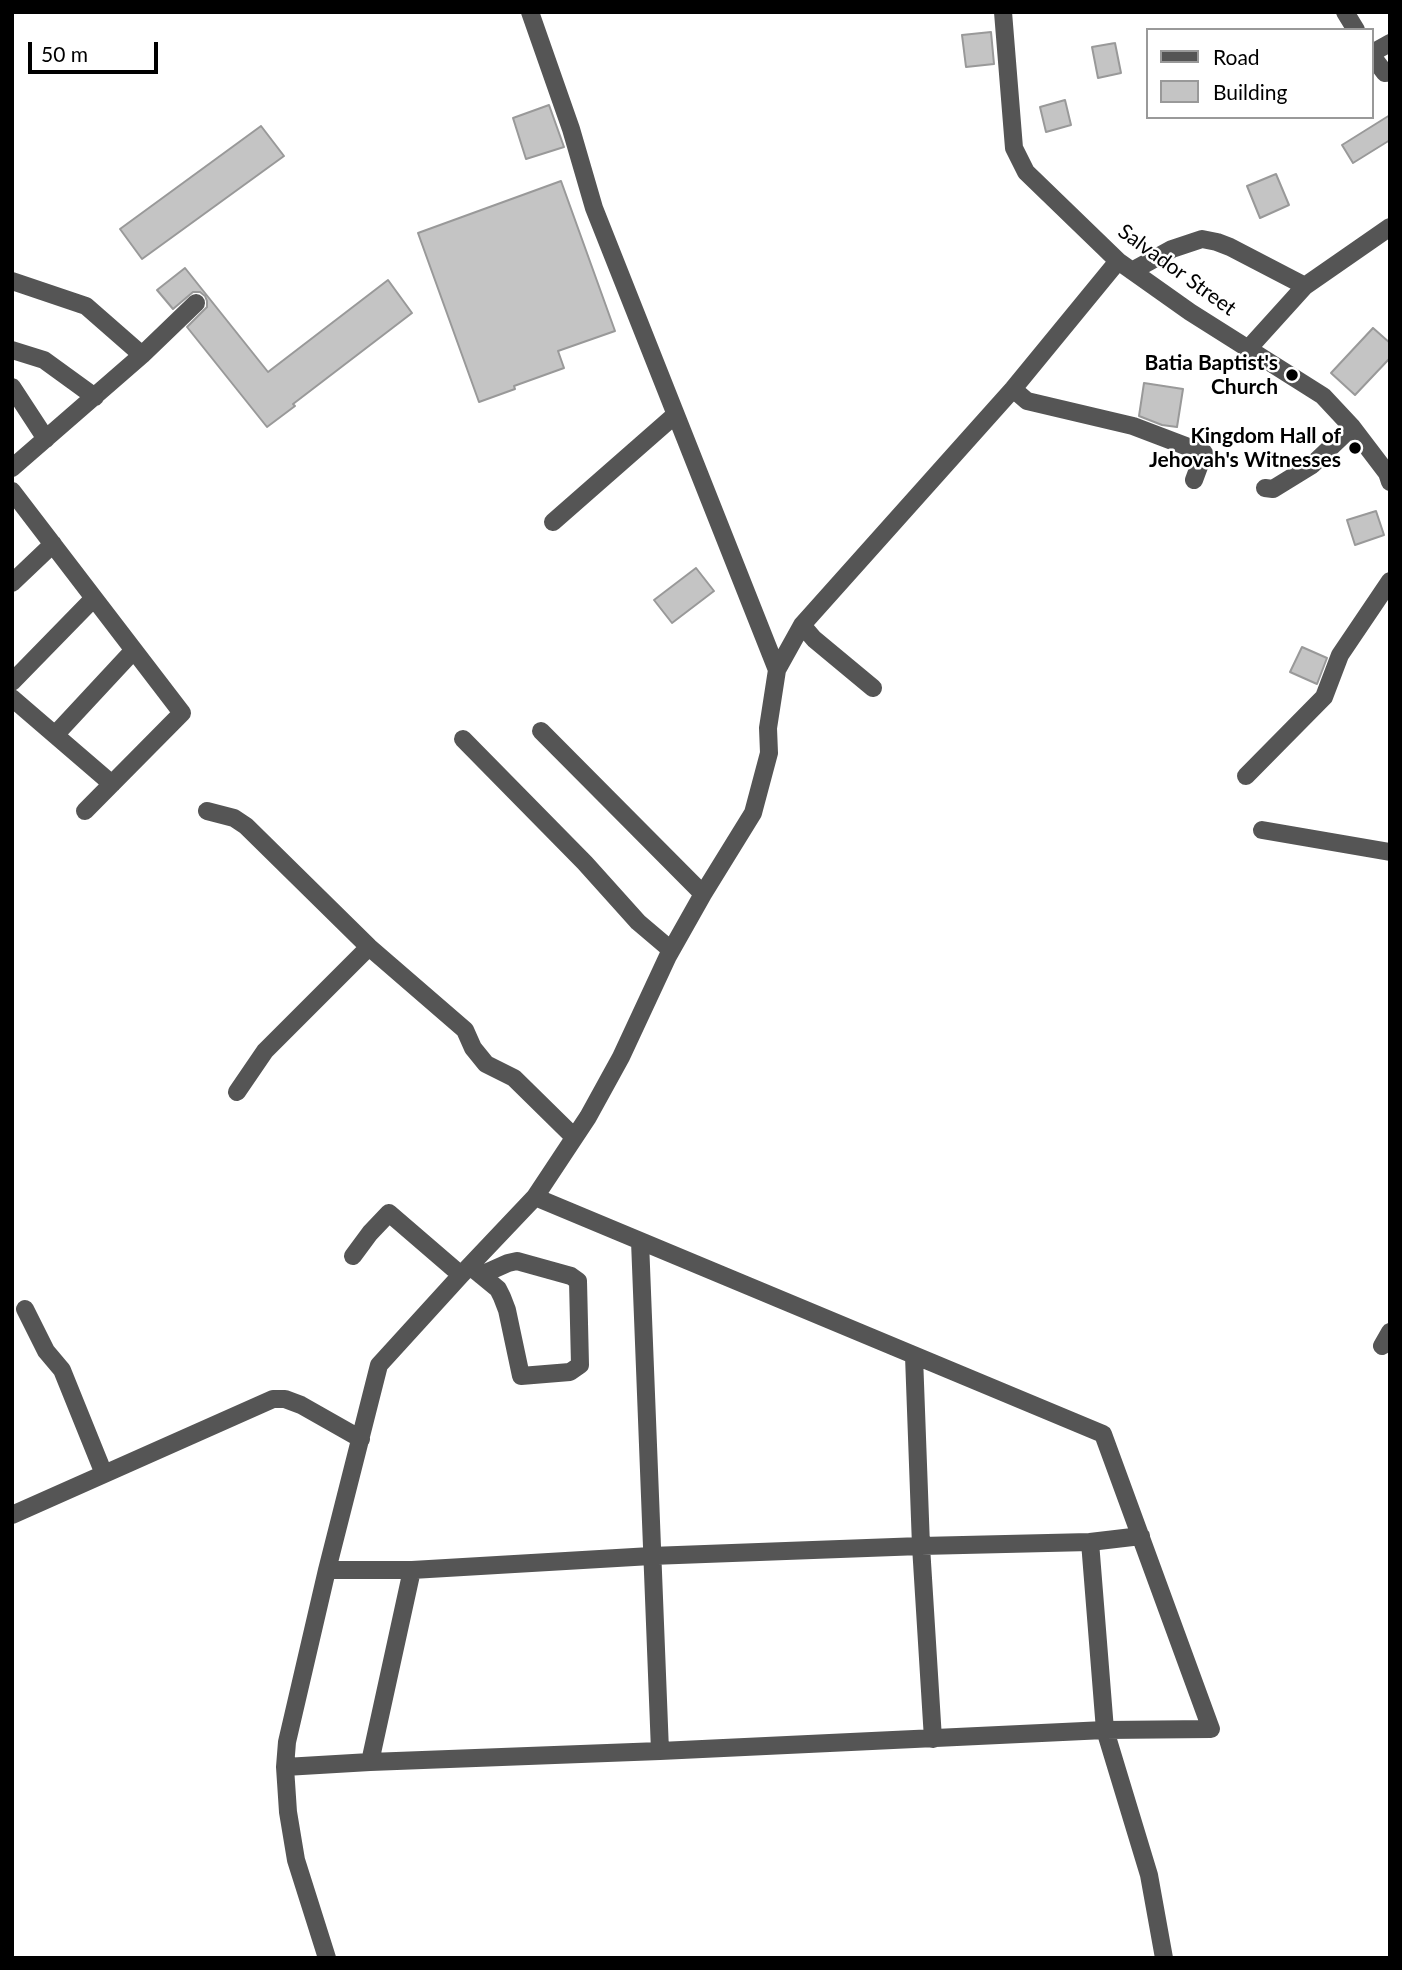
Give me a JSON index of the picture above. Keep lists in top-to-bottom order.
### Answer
{
  "streets": {
    "street": ["Salvador Street"]
  },
  "places": ["Batia Baptist's Church", "Kingdom Hall of Jehovah's Witnesses"],
  "legend": ["Road", "Building"],
  "scale_bar": "50 m"
}
